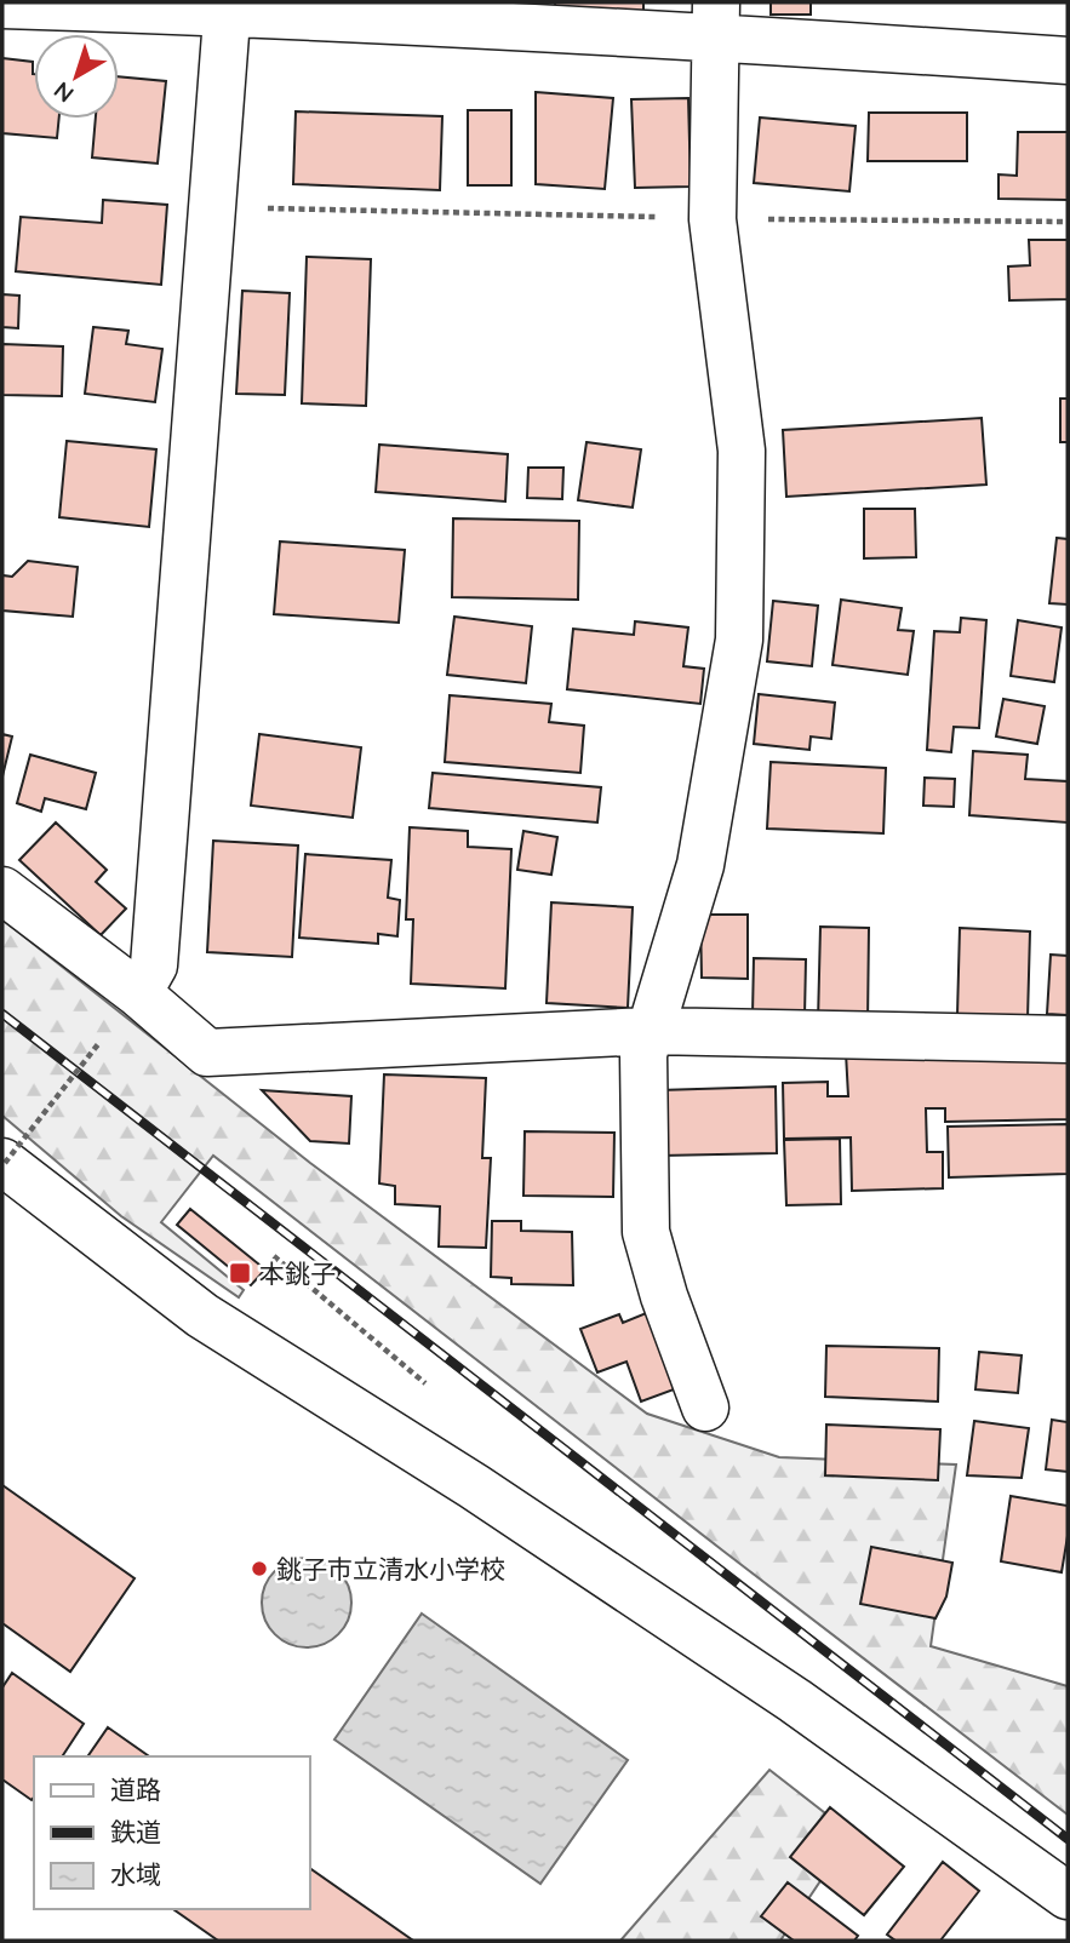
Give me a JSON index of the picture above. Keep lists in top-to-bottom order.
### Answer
{
  "places": {
    "transit": ["本銚子"],
    "other": ["銚子市立清水小学校"]
  },
  "legend": ["道路", "鉄道", "水域"],
  "north": "bottom left"
}
